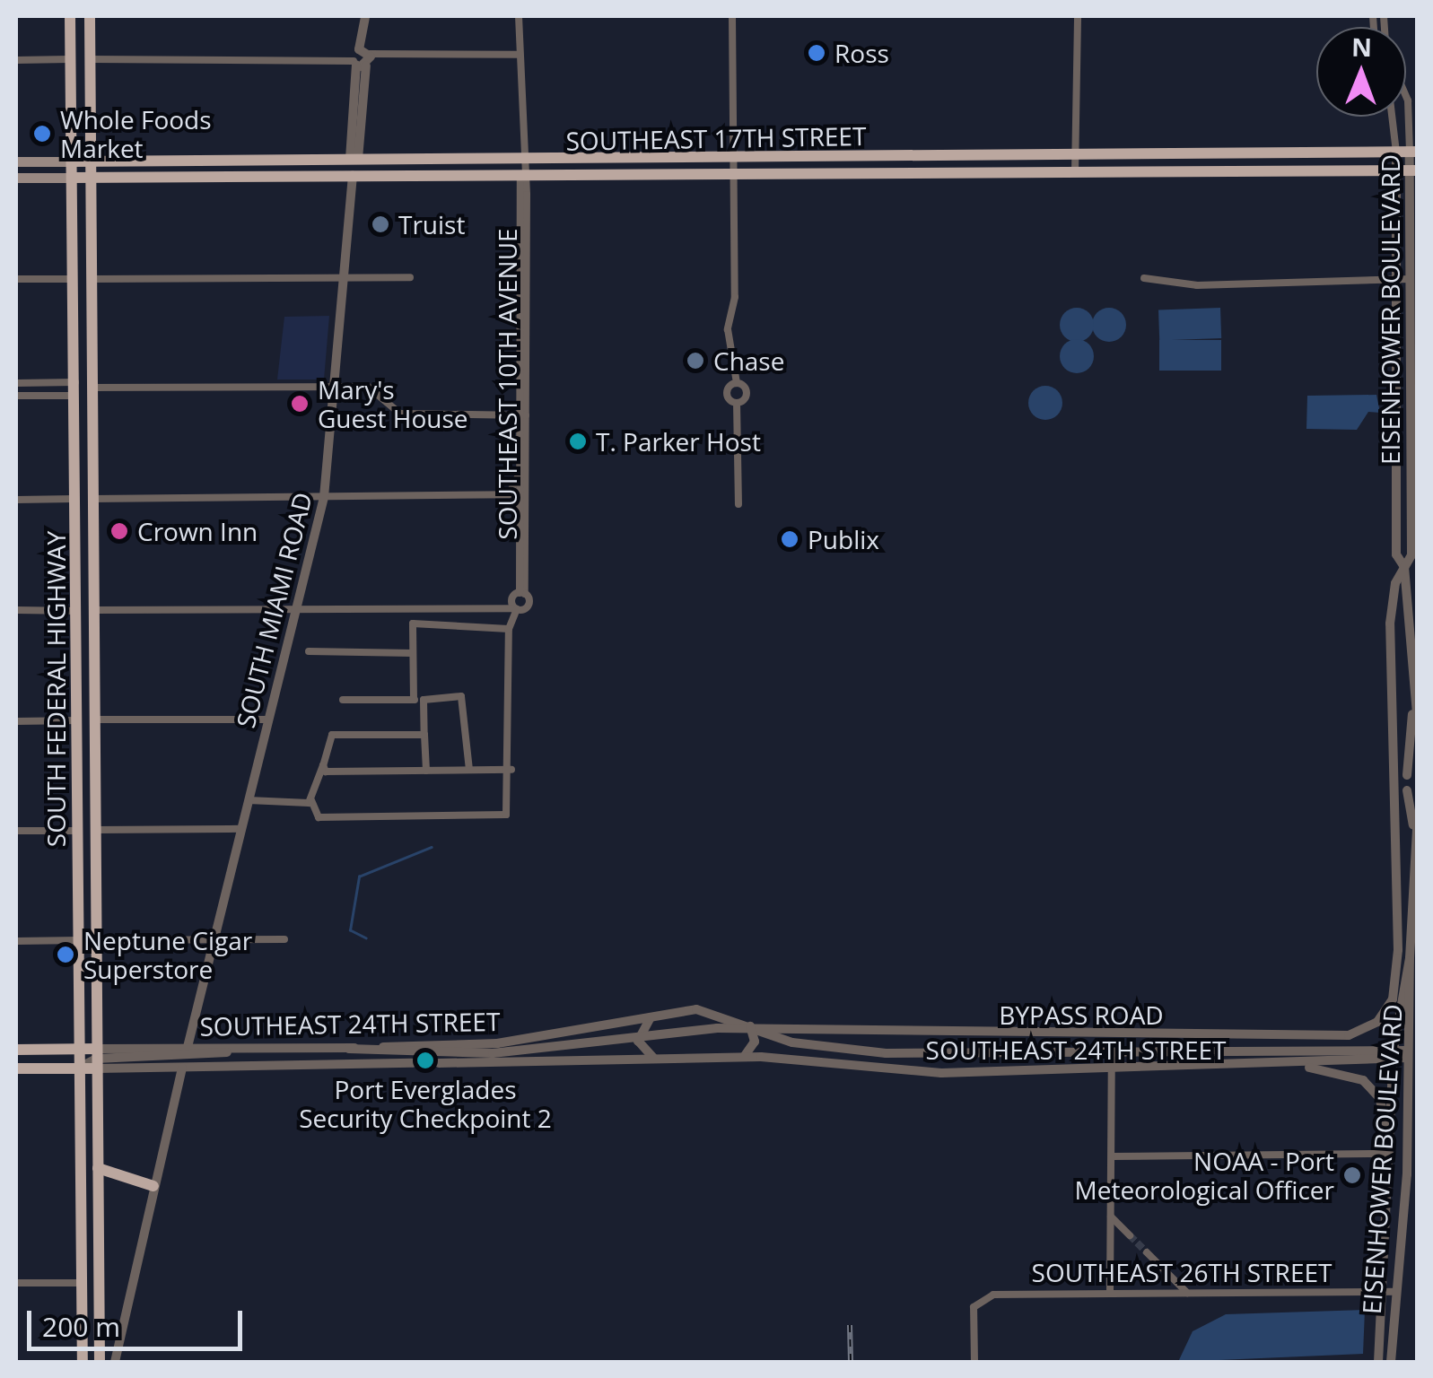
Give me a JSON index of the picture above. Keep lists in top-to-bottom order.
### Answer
{
  "streets": {
    "main road": ["SOUTHEAST 17TH STREET", "SOUTH FEDERAL HIGHWAY"],
    "street": [
      "EISENHOWER BOULEVARD",
      "SOUTHEAST 10TH AVENUE",
      "SOUTH MIAMI ROAD",
      "BYPASS ROAD",
      "SOUTHEAST 24TH STREET",
      "SOUTHEAST 26TH STREET"
    ]
  },
  "crossings": [
    ["SOUTHEAST 17TH STREET", "EISENHOWER BOULEVARD"],
    ["SOUTHEAST 17TH STREET", "SOUTHEAST 10TH AVENUE"],
    ["SOUTHEAST 17TH STREET", "SOUTH MIAMI ROAD"],
    ["SOUTHEAST 17TH STREET", "SOUTH FEDERAL HIGHWAY"],
    ["EISENHOWER BOULEVARD", "BYPASS ROAD"],
    ["EISENHOWER BOULEVARD", "SOUTHEAST 24TH STREET"],
    ["EISENHOWER BOULEVARD", "SOUTHEAST 26TH STREET"],
    ["SOUTH MIAMI ROAD", "SOUTHEAST 24TH STREET"],
    ["SOUTH FEDERAL HIGHWAY", "SOUTHEAST 24TH STREET"],
    ["BYPASS ROAD", "SOUTHEAST 24TH STREET"]
  ],
  "places": [
    "Ross",
    "Whole Foods Market",
    "Truist",
    "Chase",
    "Mary's Guest House",
    "T. Parker Host",
    "Crown Inn",
    "Publix",
    "Neptune Cigar Superstore",
    "Port Everglades Security Checkpoint 2",
    "NOAA - Port Meteorological Officer"
  ],
  "scale_bar": "200 m",
  "north": "top"
}
